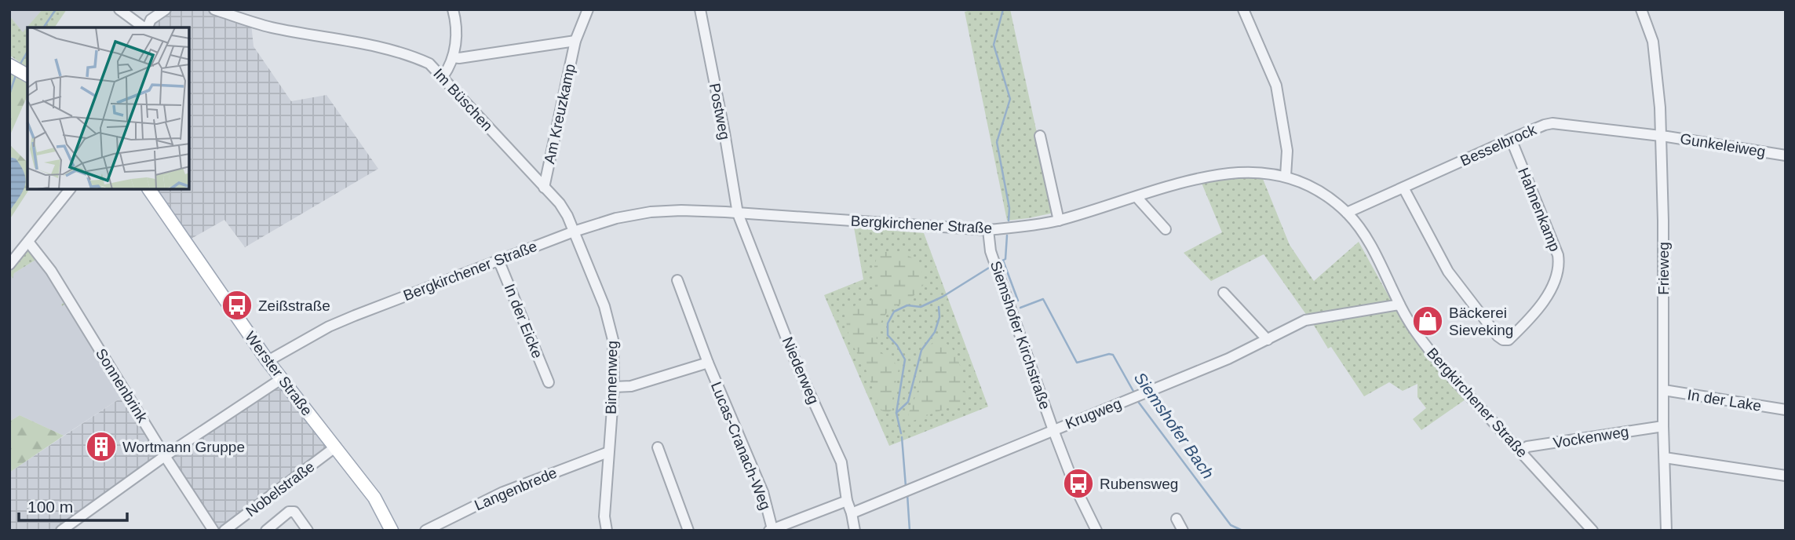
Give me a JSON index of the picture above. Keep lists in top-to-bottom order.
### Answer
{
  "streets": {
    "main road": ["Werster Straße"],
    "street": [
      "Im Büschen",
      "Postweg",
      "Am Kreuzkamp",
      "Besselbrock",
      "Gunkeleiweg",
      "Hahnenkamp",
      "Bergkirchener Straße",
      "Frieweg",
      "In der Eicke",
      "Siemshofer Kirchstraße",
      "Niederweg",
      "Binnenweg",
      "Sonnenbrink",
      "In der Lake",
      "Krugweg",
      "Vockenweg",
      "Lucas-Cranach-Weg",
      "Nobelstraße",
      "Langenbrede"
    ]
  },
  "crossings": [
    ["Im Büschen", "Am Kreuzkamp"],
    ["Im Büschen", "Bergkirchener Straße"],
    ["Im Büschen", "Binnenweg"],
    ["Postweg", "Bergkirchener Straße"],
    ["Postweg", "Niederweg"],
    ["Besselbrock", "Gunkeleiweg"],
    ["Besselbrock", "Hahnenkamp"],
    ["Besselbrock", "Bergkirchener Straße"],
    ["Besselbrock", "Frieweg"],
    ["Gunkeleiweg", "Frieweg"],
    ["Bergkirchener Straße", "In der Eicke"],
    ["Bergkirchener Straße", "Siemshofer Kirchstraße"],
    ["Bergkirchener Straße", "Niederweg"],
    ["Bergkirchener Straße", "Werster Straße"],
    ["Bergkirchener Straße", "Binnenweg"],
    ["Bergkirchener Straße", "Krugweg"],
    ["Bergkirchener Straße", "Vockenweg"],
    ["Frieweg", "In der Lake"],
    ["Frieweg", "Vockenweg"],
    ["Siemshofer Kirchstraße", "Krugweg"],
    ["Niederweg", "Krugweg"],
    ["Werster Straße", "Nobelstraße"],
    ["Binnenweg", "Lucas-Cranach-Weg"],
    ["Binnenweg", "Langenbrede"]
  ],
  "water": ["Siemshofer Bach"],
  "places": {
    "bus stop": ["Zeißstraße", "Rubensweg"],
    "shop": ["Bäckerei Sieveking"],
    "building": ["Wortmann Gruppe"]
  },
  "scale_bar": "100 m"
}
